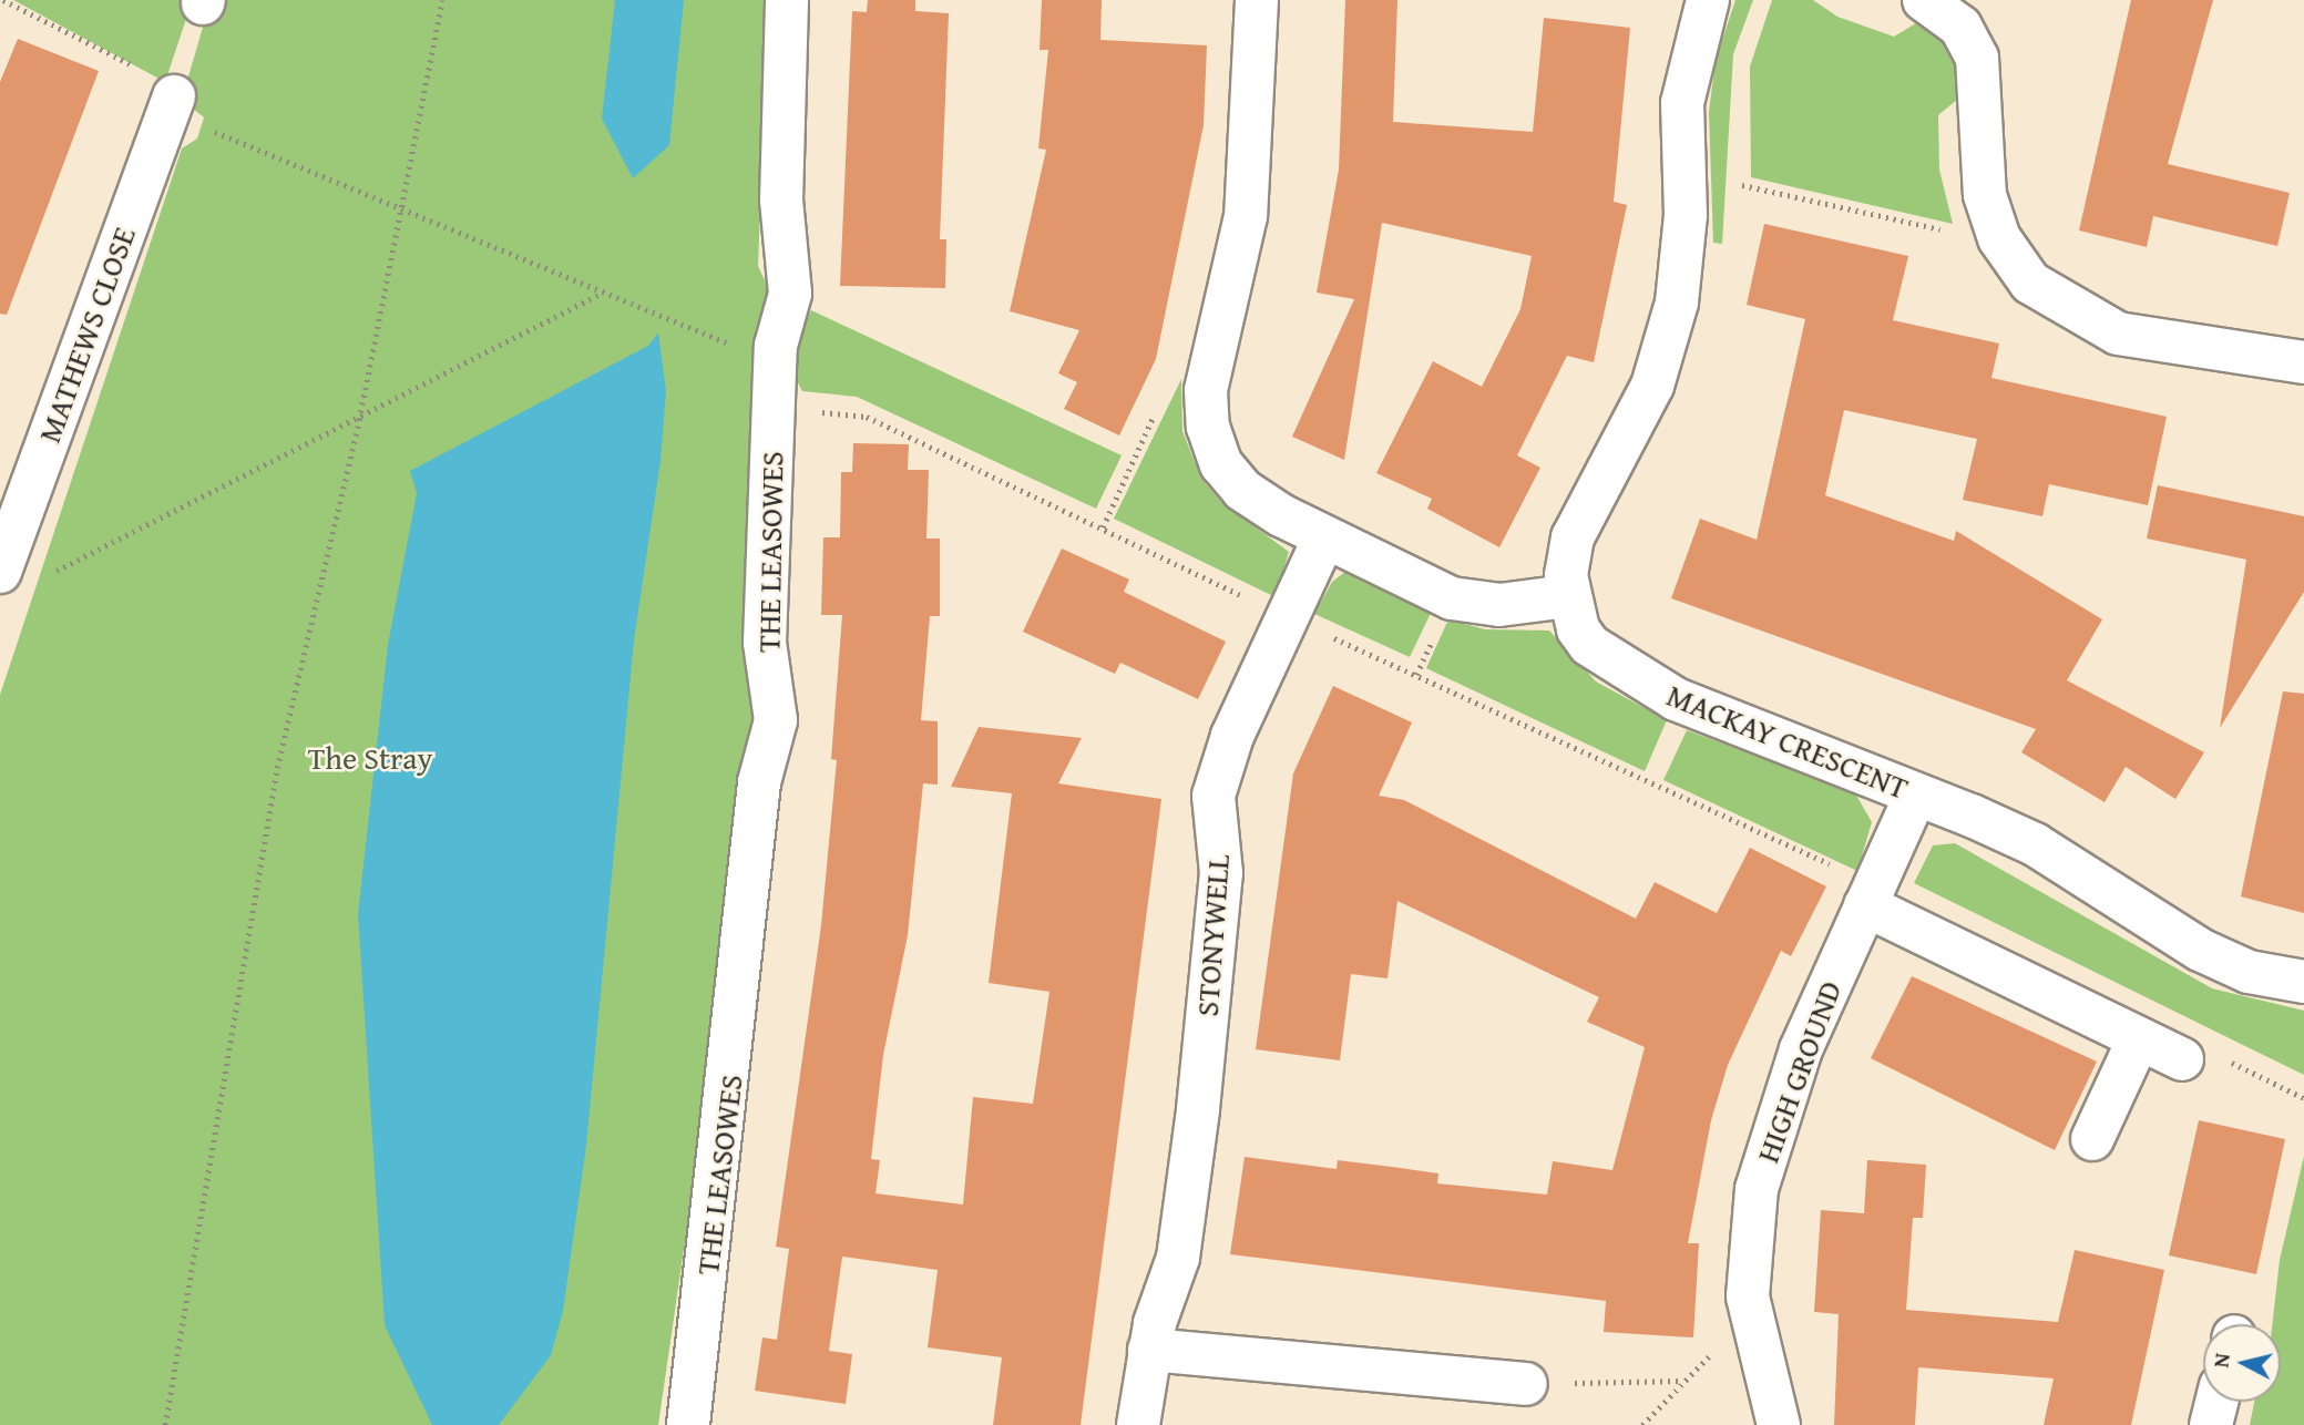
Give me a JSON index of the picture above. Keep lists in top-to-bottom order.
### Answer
{
  "streets": {
    "street": [
      "MATHEWS CLOSE",
      "THE LEASOWES",
      "MACKAY CRESCENT",
      "STONYWELL",
      "HIGH GROUND"
    ]
  },
  "crossings": [
    ["MACKAY CRESCENT", "HIGH GROUND"]
  ],
  "parks": ["The Stray"],
  "north": "left"
}
